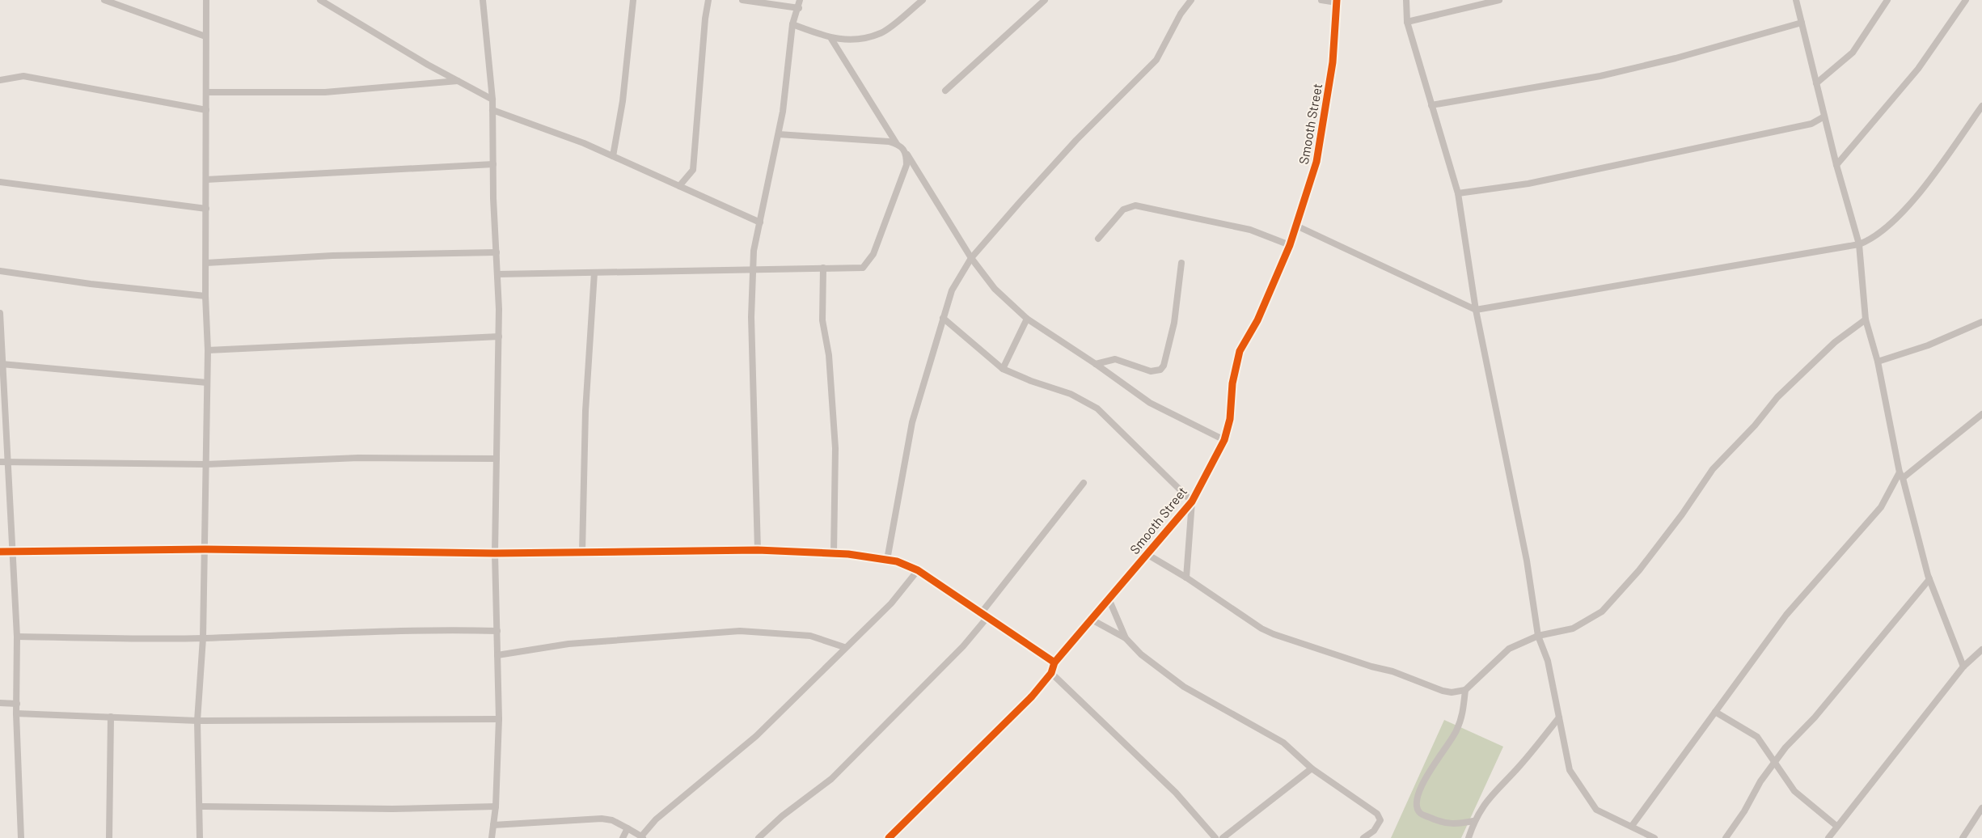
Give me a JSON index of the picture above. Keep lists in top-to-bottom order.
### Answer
{
  "streets": {
    "street": ["Smooth Street"]
  }
}
